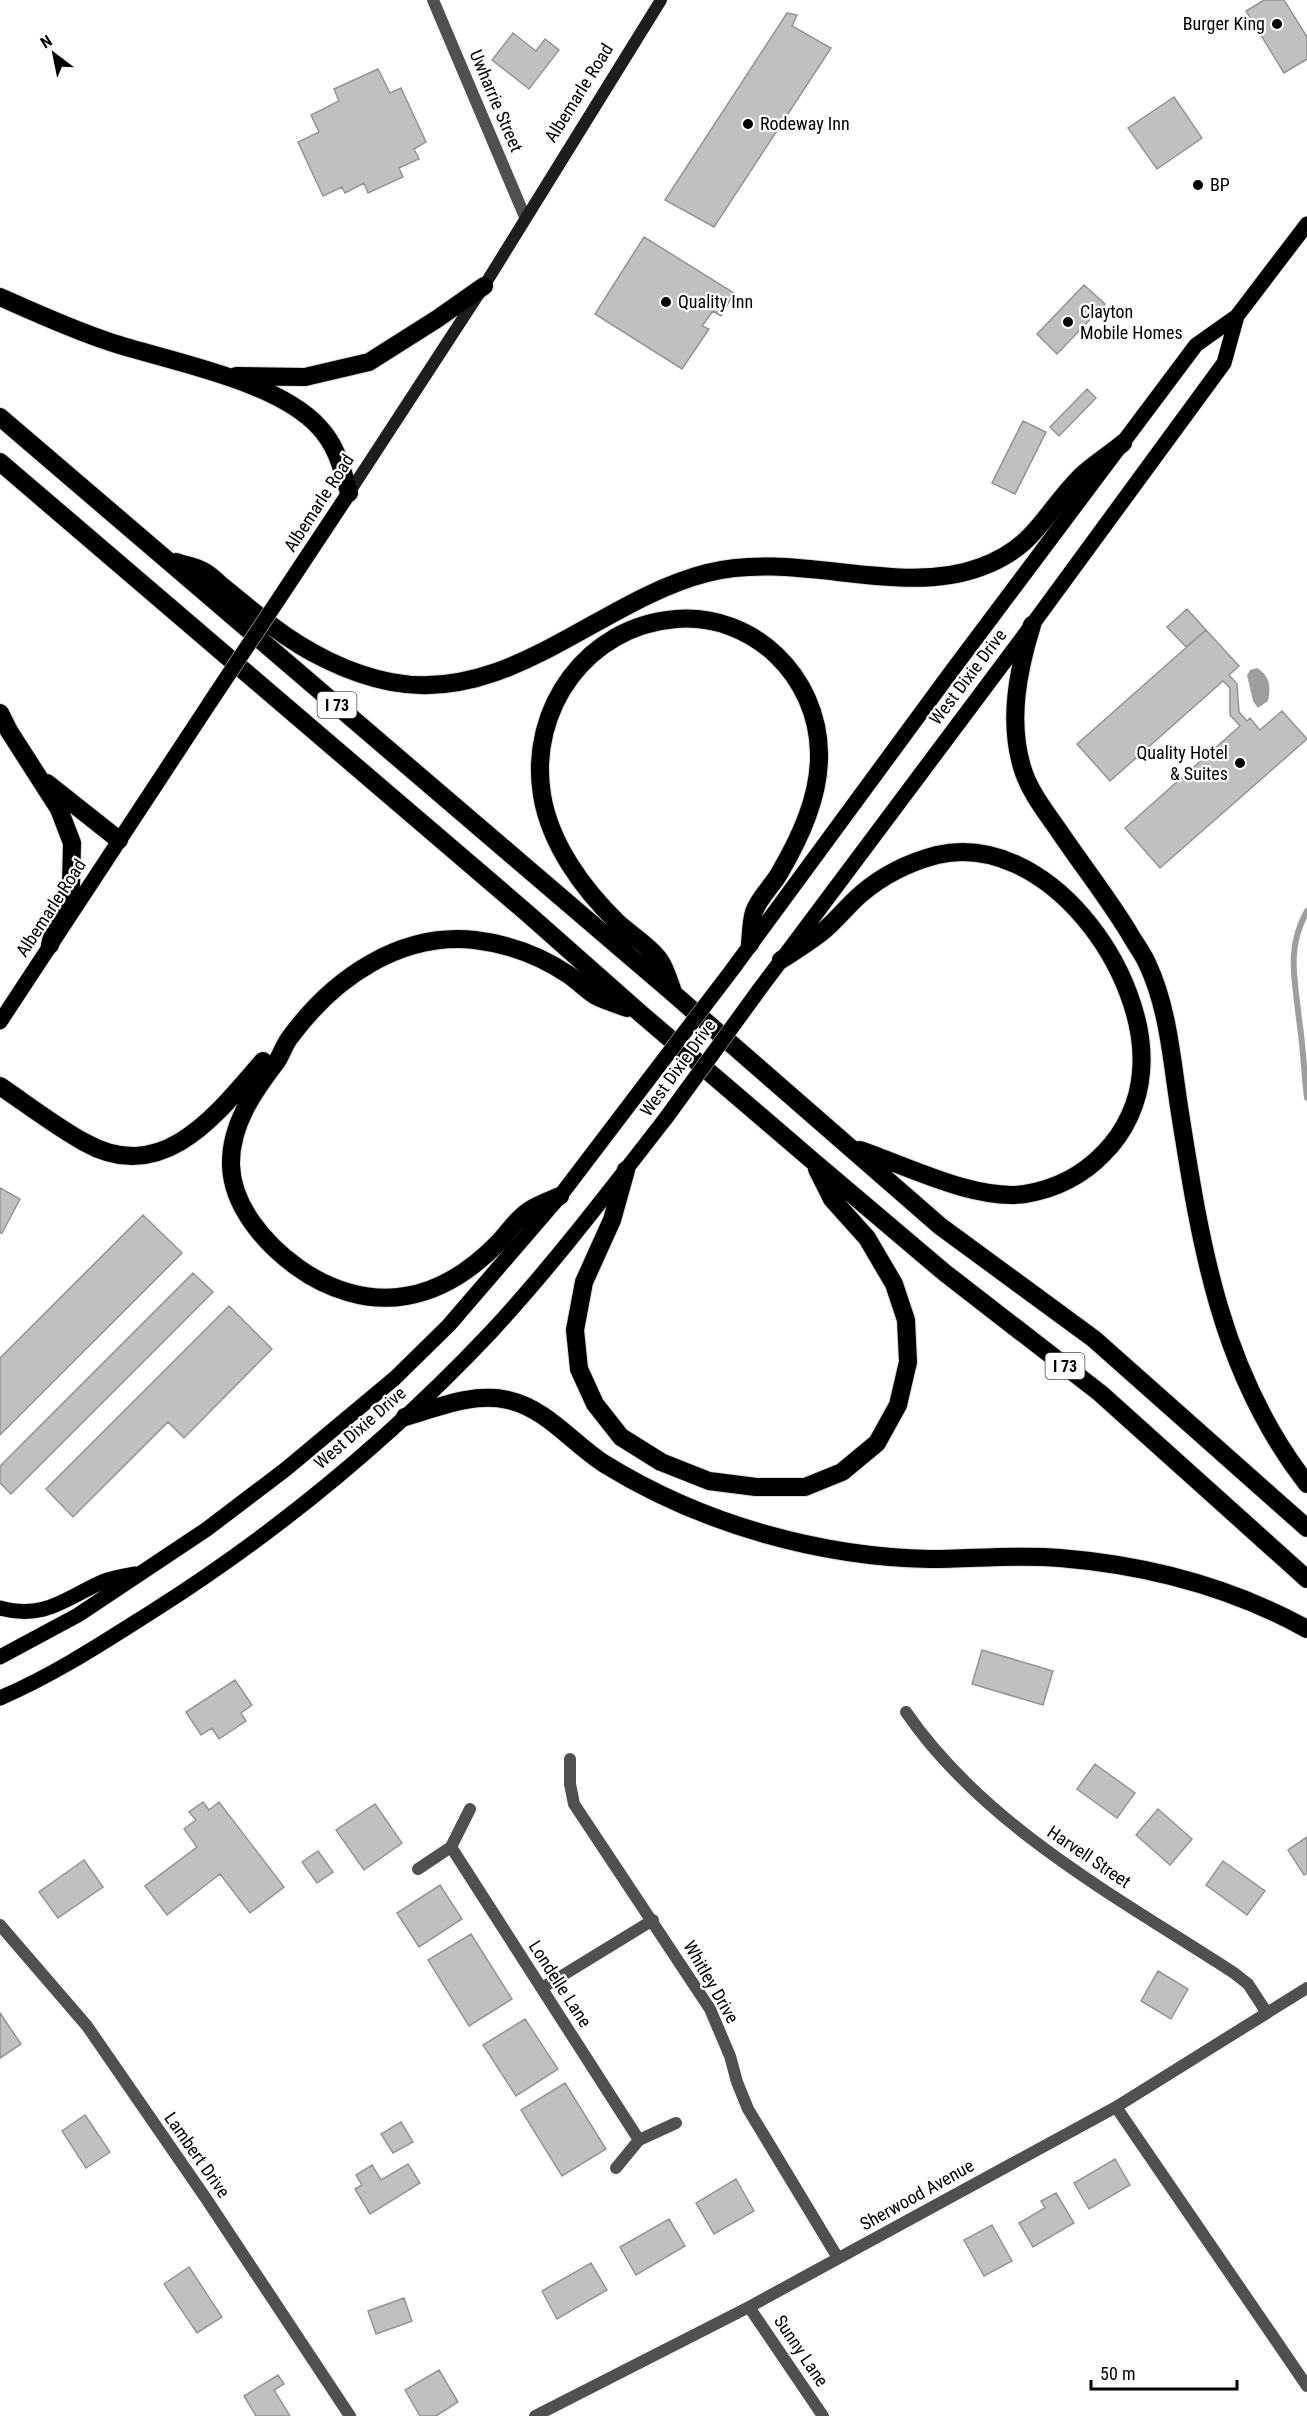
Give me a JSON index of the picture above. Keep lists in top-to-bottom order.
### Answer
{
  "streets": {
    "highway": ["I 73"],
    "main road": ["Albemarle Road", "West Dixie Drive"],
    "street": [
      "Uwharrie Street",
      "Harvell Street",
      "Whitley Drive",
      "Londelle Lane",
      "Lambert Drive",
      "Sherwood Avenue",
      "Sunny Lane"
    ]
  },
  "crossings": [
    ["Albemarle Road", "Uwharrie Street"],
    ["Harvell Street", "Sherwood Avenue"],
    ["Whitley Drive", "Sherwood Avenue"],
    ["Sherwood Avenue", "Sunny Lane"]
  ],
  "places": [
    "Burger King",
    "Rodeway Inn",
    "BP",
    "Quality Inn",
    "Clayton Mobile Homes",
    "Quality Hotel & Suites"
  ],
  "scale_bar": "50 m",
  "north": "top left"
}
